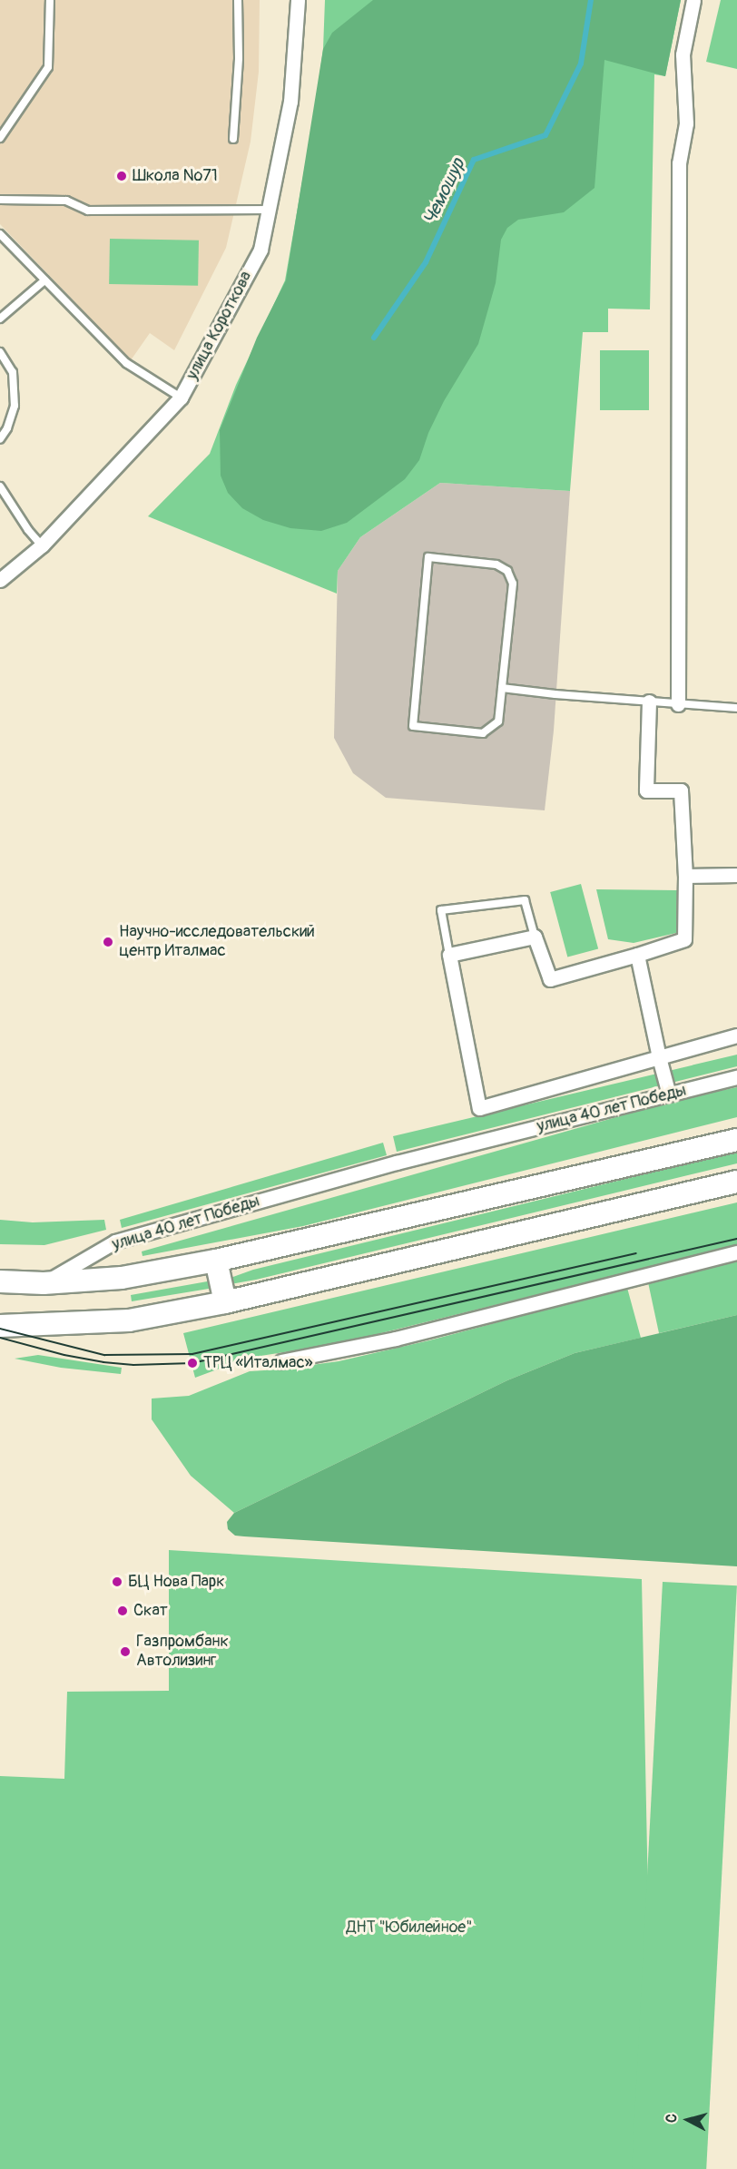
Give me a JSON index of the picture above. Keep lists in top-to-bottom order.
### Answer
{
  "streets": {
    "main road": ["улица 40 лет Победы"],
    "street": ["улица Короткова"]
  },
  "water": ["Чемошур"],
  "parks": ["ДНТ \"Юбилейное\""],
  "places": [
    "Школа №71",
    "Научно-исследовательский центр Италмас",
    "ТРЦ «Италмас»",
    "БЦ Нова Парк",
    "Скат",
    "Газпромбанк Автолизинг"
  ],
  "north": "left"
}
